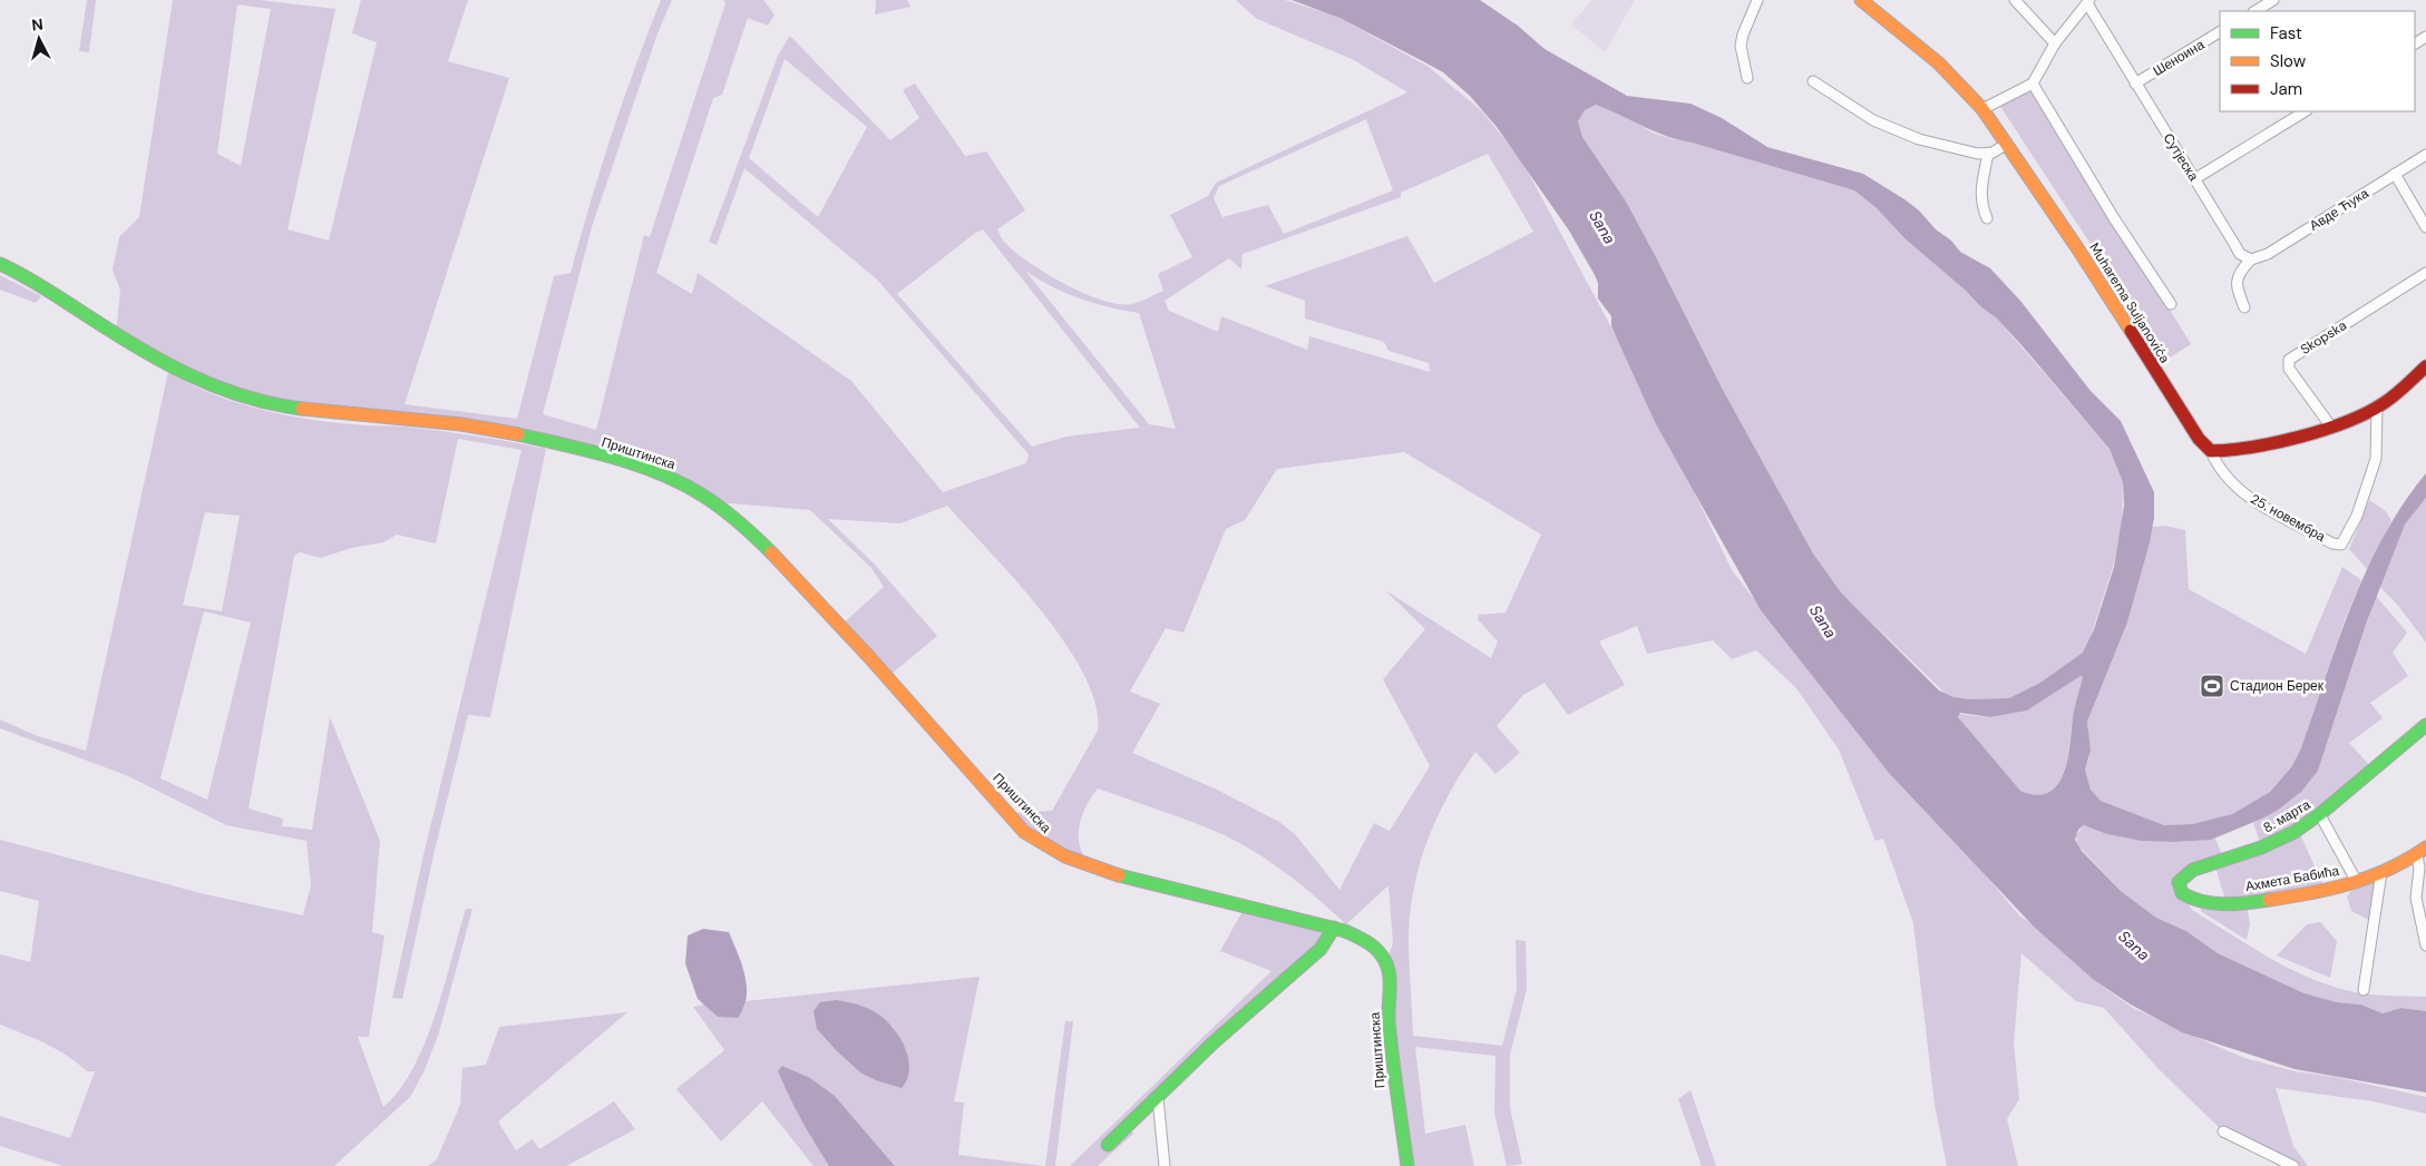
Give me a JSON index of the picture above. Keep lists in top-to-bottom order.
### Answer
{
  "streets": {
    "street": [
      "Шеноина",
      "Сутјеска",
      "Авде Ћука",
      "Muharema Suljanovića",
      "Skopska",
      "Приштинска",
      "25. новембра",
      "8. марта",
      "Ахмета Бабића"
    ]
  },
  "crossings": [
    ["Шеноина", "Сутјеска"],
    ["Сутјеска", "Авде Ћука"],
    ["Muharema Suljanovića", "25. новембра"],
    ["8. марта", "Ахмета Бабића"]
  ],
  "water": ["Sana"],
  "places": {
    "sports": ["Стадион Берек"]
  },
  "legend": ["Fast", "Slow", "Jam"],
  "north": "top"
}
